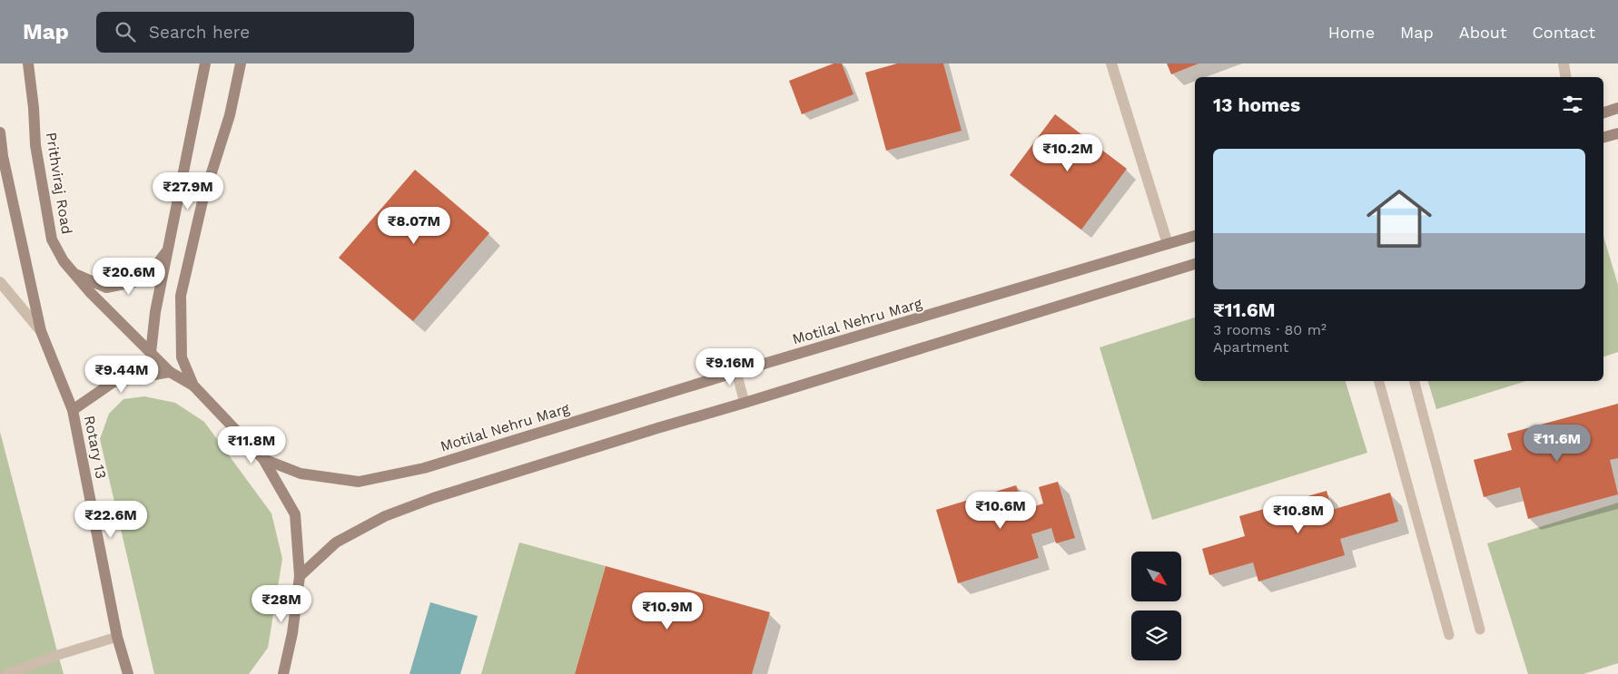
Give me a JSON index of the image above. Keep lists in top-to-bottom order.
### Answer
{
  "streets": {
    "main road": ["Prithviraj Road", "Motilal Nehru Marg", "Rotary 13"]
  },
  "crossings": [
    ["Prithviraj Road", "Rotary 13"]
  ],
  "north": "bottom right",
  "page": {
    "header": "Map",
    "search": "Search here",
    "nav": [
      "Home",
      "Map",
      "About",
      "Contact"
    ],
    "heading": "13 homes",
    "list": [
      {
        "name": "₹11.6M",
        "note": "3 rooms · 80 m² · Apartment"
      }
    ],
    "price": [
      "₹10.2M",
      "₹27.9M",
      "₹8.07M",
      "₹20.6M",
      "₹9.16M",
      "₹9.44M",
      "₹11.6M",
      "₹11.8M",
      "₹10.6M",
      "₹10.8M",
      "₹22.6M",
      "₹28M",
      "₹10.9M"
    ]
  }
}
